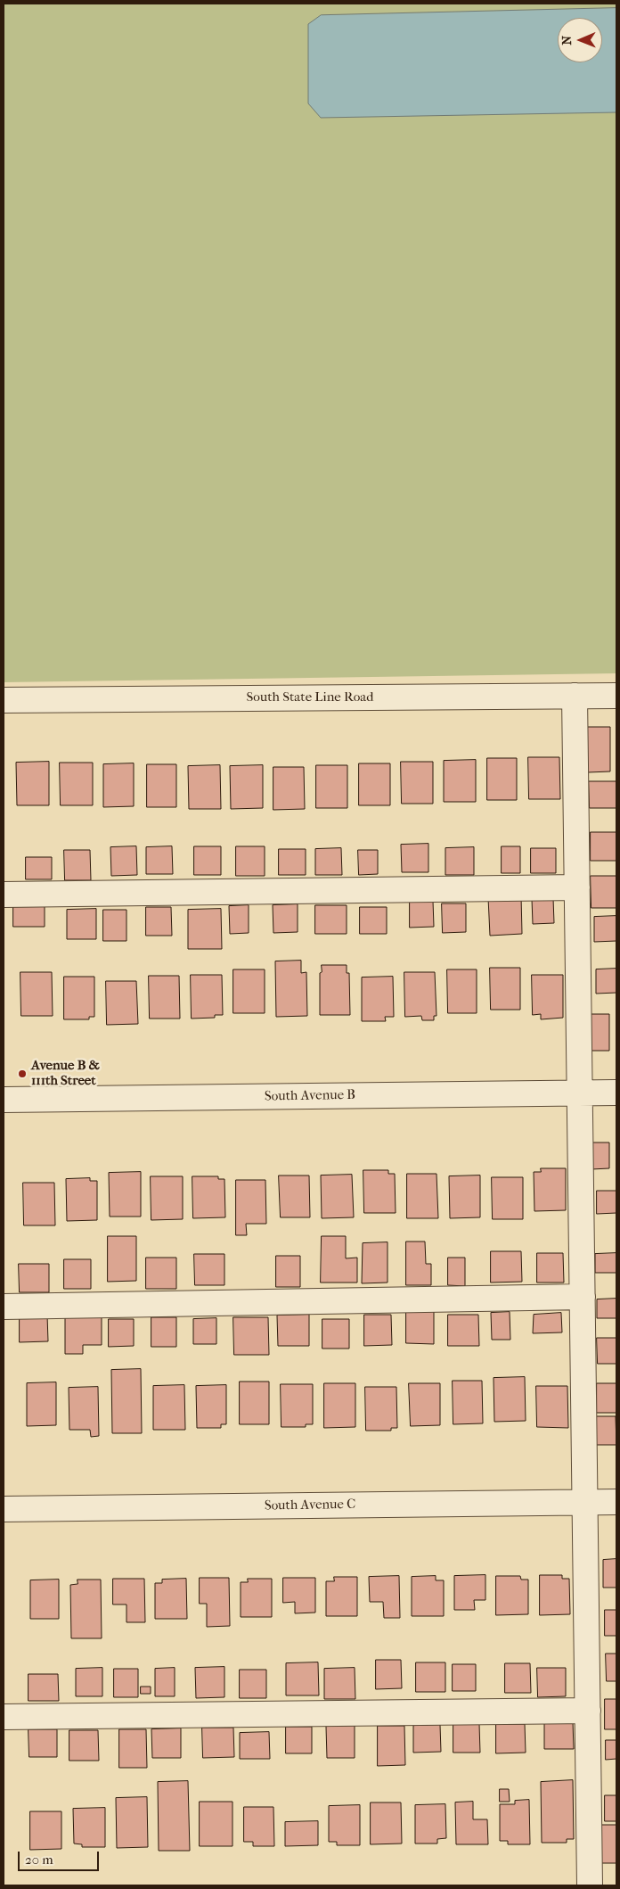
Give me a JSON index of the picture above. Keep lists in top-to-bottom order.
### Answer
{
  "streets": {
    "street": ["South State Line Road", "South Avenue B", "South Avenue C"]
  },
  "places": ["Avenue B & 111th Street"],
  "scale_bar": "20 m",
  "north": "left"
}
